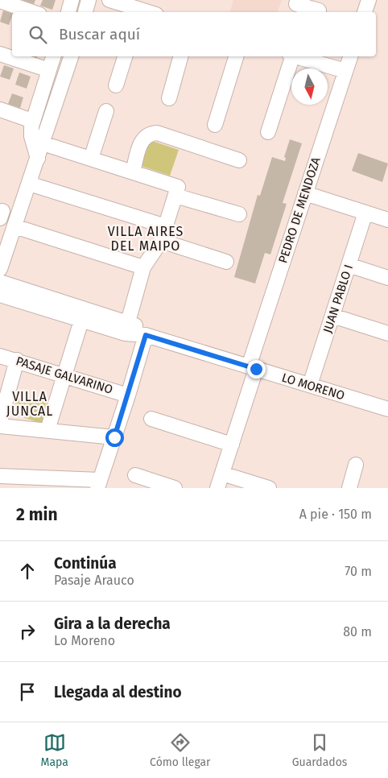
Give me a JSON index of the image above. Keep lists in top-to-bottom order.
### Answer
{
  "streets": {
    "street": [
      "PEDRO DE MENDOZA",
      "JUAN PABLO I",
      "PASAJE GALVARINO",
      "LO MORENO"
    ]
  },
  "crossings": [
    ["PEDRO DE MENDOZA", "LO MORENO"],
    ["JUAN PABLO I", "LO MORENO"]
  ],
  "districts": ["VILLA AIRES DEL MAIPO", "VILLA JUNCAL"],
  "north": "bottom",
  "page": {
    "search": "Buscar aquí",
    "heading": ["2 min", "A pie · 150 m"],
    "list": [
      ["Continúa", "Pasaje Arauco", "70 m"],
      ["Gira a la derecha", "Lo Moreno", "80 m"],
      "Llegada al destino"
    ],
    "nav": ["Mapa", "Cómo llegar", "Guardados"]
  }
}
